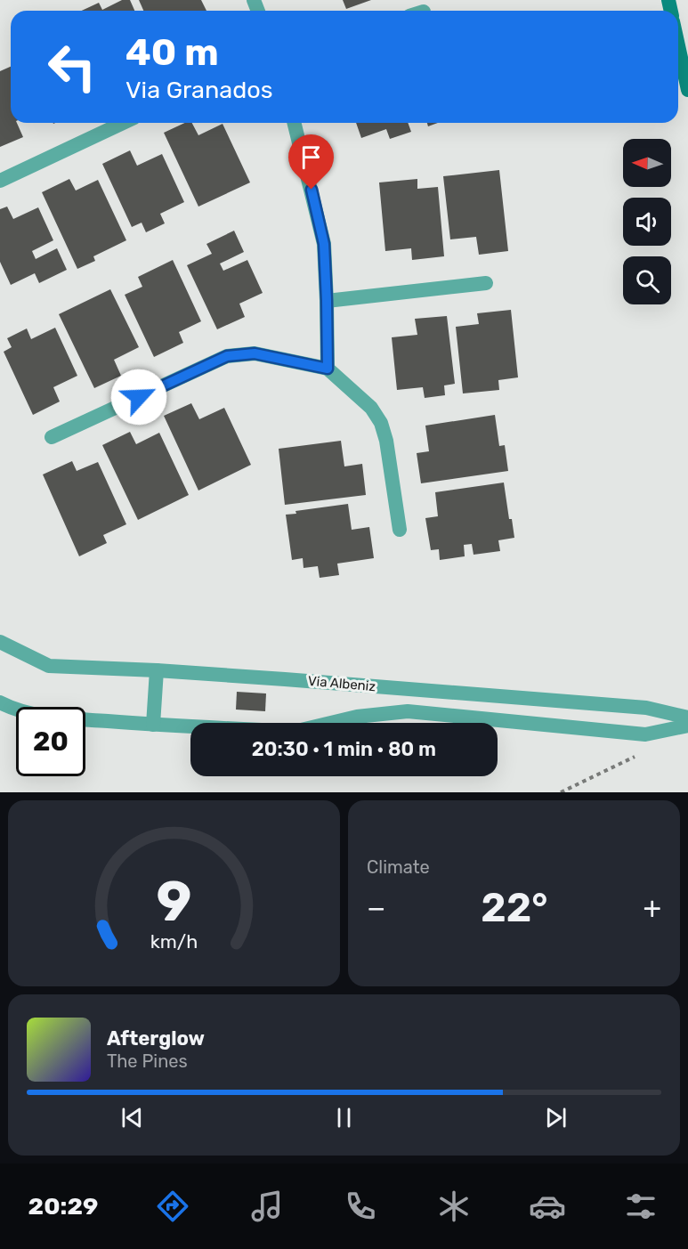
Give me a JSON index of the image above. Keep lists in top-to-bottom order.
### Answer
{
  "streets": {
    "street": ["Via Albeniz"]
  },
  "north": "left",
  "page": {
    "turn": ["40 m", "Via Granados"],
    "limit": "20",
    "trip": "20:30 · 1 min · 80 m",
    "tile": "Climate",
    "heat": ["−", "22°", "+"],
    "song": ["Afterglow", "The Pines"],
    "tabs": "20:29",
    "gauge": ["9", "km/h"]
  }
}
